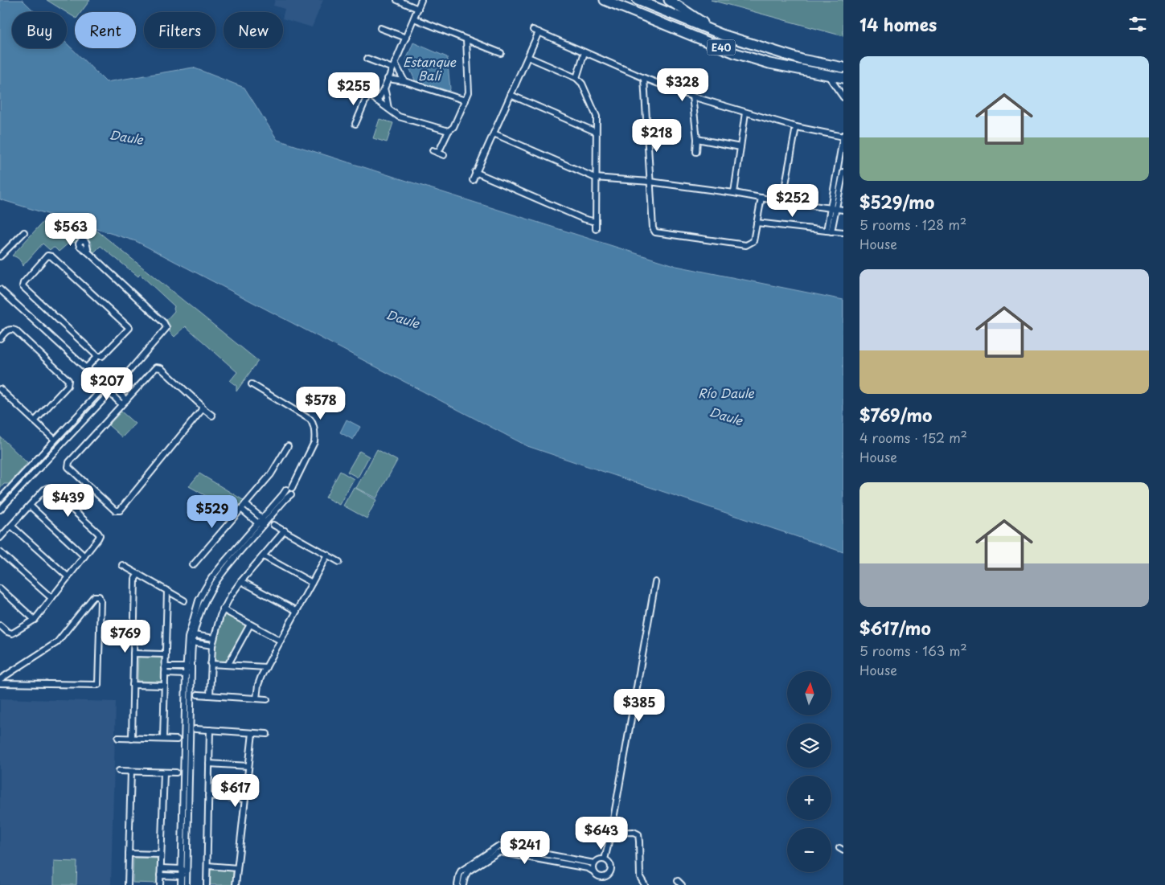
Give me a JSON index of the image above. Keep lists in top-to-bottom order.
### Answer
{
  "streets": {
    "highway": ["E40"]
  },
  "water": ["Estanque Bali", "Daule", "Río Daule"],
  "north": "top",
  "page": {
    "heading": "14 homes",
    "chip": [
      "Buy",
      "Rent",
      "Filters",
      "New"
    ],
    "list": [
      {
        "name": "$529/mo",
        "note": "5 rooms · 128 m² · House"
      },
      {
        "name": "$769/mo",
        "note": "4 rooms · 152 m² · House"
      },
      {
        "name": "$617/mo",
        "note": "5 rooms · 163 m² · House"
      }
    ],
    "price": [
      "$328",
      "$255",
      "$218",
      "$252",
      "$563",
      "$207",
      "$578",
      "$439",
      "$529",
      "$769",
      "$385",
      "$617",
      "$643",
      "$241"
    ],
    "map_buttons": ["+", "−"]
  }
}
